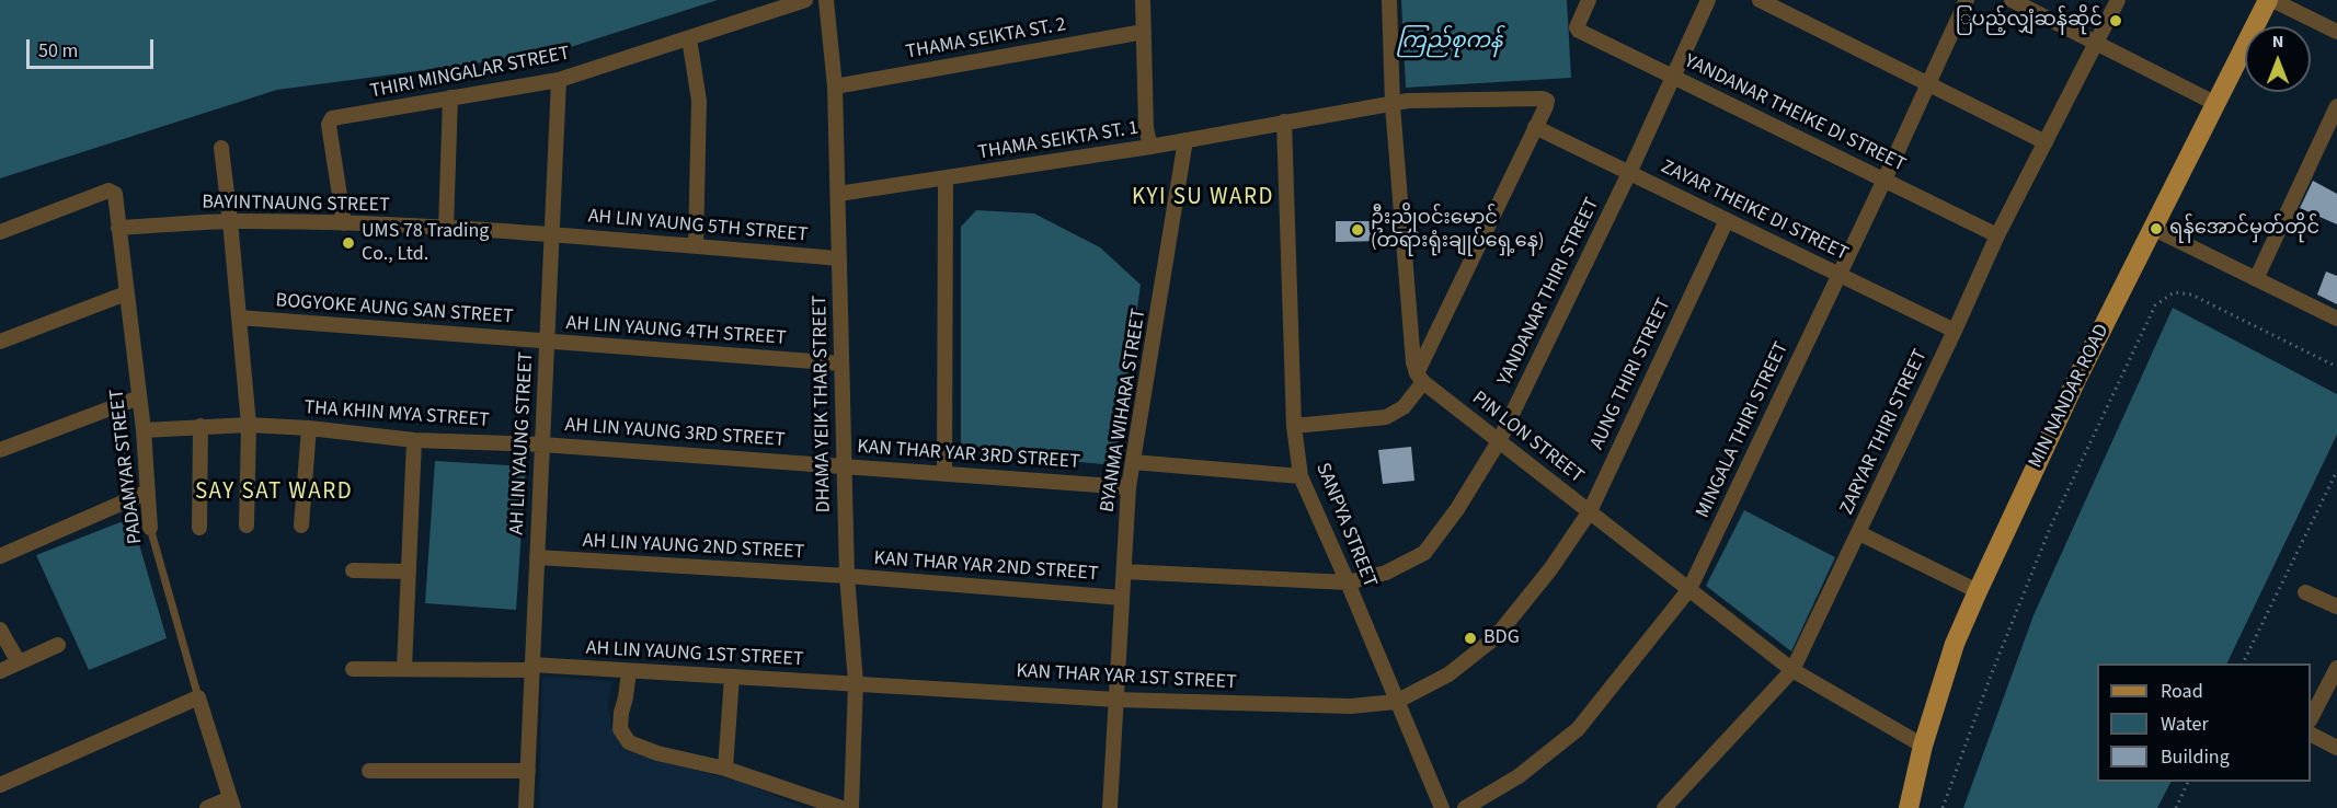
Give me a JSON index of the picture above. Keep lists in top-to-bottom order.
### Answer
{
  "streets": {
    "main road": ["MIN NANDAR ROAD"],
    "street": [
      "THAMA SEIKTA ST. 2",
      "THIRI MINGALAR STREET",
      "YANDANAR THEIKE DI STREET",
      "THAMA SEIKTA ST. 1",
      "BAYINTNAUNG STREET",
      "ZAYAR THEIKE DI STREET",
      "AH LIN YAUNG 5TH STREET",
      "YANDANAR THIRI STREET",
      "BOGYOKE AUNG SAN STREET",
      "AH LIN YAUNG 4TH STREET",
      "AUNG THIRI STREET",
      "DHAMA YEIK THAR STREET",
      "BYANMA WIHARA STREET",
      "THA KHIN MYA STREET",
      "MINGALA THIRI STREET",
      "ZARYAR THIRI STREET",
      "AH LIN YAUNG 3RD STREET",
      "PIN LON STREET",
      "AH LIN YAUNG STREET",
      "KAN THAR YAR 3RD STREET",
      "PADAMYAR STREET",
      "SANPYA STREET",
      "AH LIN YAUNG 2ND STREET",
      "KAN THAR YAR 2ND STREET",
      "AH LIN YAUNG 1ST STREET",
      "KAN THAR YAR 1ST STREET"
    ]
  },
  "crossings": [
    ["THAMA SEIKTA ST. 2", "DHAMA YEIK THAR STREET"],
    ["THIRI MINGALAR STREET", "BAYINTNAUNG STREET"],
    ["THIRI MINGALAR STREET", "AH LIN YAUNG STREET"],
    ["YANDANAR THEIKE DI STREET", "YANDANAR THIRI STREET"],
    ["YANDANAR THEIKE DI STREET", "MINGALA THIRI STREET"],
    ["YANDANAR THEIKE DI STREET", "ZARYAR THIRI STREET"],
    ["THAMA SEIKTA ST. 1", "ZAYAR THEIKE DI STREET"],
    ["THAMA SEIKTA ST. 1", "DHAMA YEIK THAR STREET"],
    ["THAMA SEIKTA ST. 1", "BYANMA WIHARA STREET"],
    ["THAMA SEIKTA ST. 1", "SANPYA STREET"],
    ["BAYINTNAUNG STREET", "AH LIN YAUNG 5TH STREET"],
    ["BAYINTNAUNG STREET", "AH LIN YAUNG STREET"],
    ["BAYINTNAUNG STREET", "PADAMYAR STREET"],
    ["ZAYAR THEIKE DI STREET", "YANDANAR THIRI STREET"],
    ["ZAYAR THEIKE DI STREET", "AUNG THIRI STREET"],
    ["ZAYAR THEIKE DI STREET", "MINGALA THIRI STREET"],
    ["ZAYAR THEIKE DI STREET", "ZARYAR THIRI STREET"],
    ["AH LIN YAUNG 5TH STREET", "DHAMA YEIK THAR STREET"],
    ["AH LIN YAUNG 5TH STREET", "AH LIN YAUNG STREET"],
    ["YANDANAR THIRI STREET", "BYANMA WIHARA STREET"],
    ["YANDANAR THIRI STREET", "PIN LON STREET"],
    ["YANDANAR THIRI STREET", "SANPYA STREET"],
    ["BOGYOKE AUNG SAN STREET", "AH LIN YAUNG 4TH STREET"],
    ["BOGYOKE AUNG SAN STREET", "AH LIN YAUNG STREET"],
    ["AH LIN YAUNG 4TH STREET", "DHAMA YEIK THAR STREET"],
    ["AH LIN YAUNG 4TH STREET", "AH LIN YAUNG STREET"],
    ["AUNG THIRI STREET", "PIN LON STREET"],
    ["AUNG THIRI STREET", "SANPYA STREET"],
    ["AUNG THIRI STREET", "KAN THAR YAR 1ST STREET"],
    ["MIN NANDAR ROAD", "PIN LON STREET"],
    ["DHAMA YEIK THAR STREET", "AH LIN YAUNG 3RD STREET"],
    ["DHAMA YEIK THAR STREET", "KAN THAR YAR 3RD STREET"],
    ["DHAMA YEIK THAR STREET", "AH LIN YAUNG 2ND STREET"],
    ["DHAMA YEIK THAR STREET", "KAN THAR YAR 2ND STREET"],
    ["DHAMA YEIK THAR STREET", "AH LIN YAUNG 1ST STREET"],
    ["DHAMA YEIK THAR STREET", "KAN THAR YAR 1ST STREET"],
    ["BYANMA WIHARA STREET", "KAN THAR YAR 3RD STREET"],
    ["BYANMA WIHARA STREET", "KAN THAR YAR 2ND STREET"],
    ["BYANMA WIHARA STREET", "KAN THAR YAR 1ST STREET"],
    ["THA KHIN MYA STREET", "AH LIN YAUNG 3RD STREET"],
    ["THA KHIN MYA STREET", "AH LIN YAUNG STREET"],
    ["THA KHIN MYA STREET", "PADAMYAR STREET"],
    ["MINGALA THIRI STREET", "PIN LON STREET"],
    ["ZARYAR THIRI STREET", "PIN LON STREET"],
    ["AH LIN YAUNG 3RD STREET", "AH LIN YAUNG STREET"],
    ["AH LIN YAUNG 3RD STREET", "KAN THAR YAR 3RD STREET"],
    ["AH LIN YAUNG STREET", "AH LIN YAUNG 2ND STREET"],
    ["AH LIN YAUNG STREET", "AH LIN YAUNG 1ST STREET"],
    ["SANPYA STREET", "KAN THAR YAR 1ST STREET"],
    ["AH LIN YAUNG 2ND STREET", "KAN THAR YAR 2ND STREET"],
    ["AH LIN YAUNG 1ST STREET", "KAN THAR YAR 1ST STREET"]
  ],
  "districts": ["KYI SU WARD", "SAY SAT WARD"],
  "water": ["ကြည်စုကန်"],
  "places": [
    "ြပည့်လျှံဆန်ဆိုင်",
    "ရန်အောင်မှတ်တိုင်",
    "ဦးညိုဝင်းမောင် (တရားရုံးချုပ်ရှေ့နေ)",
    "UMS 78 Trading Co., Ltd.",
    "BDG"
  ],
  "legend": ["Road", "Water", "Building"],
  "scale_bar": "50 m",
  "north": "top"
}
